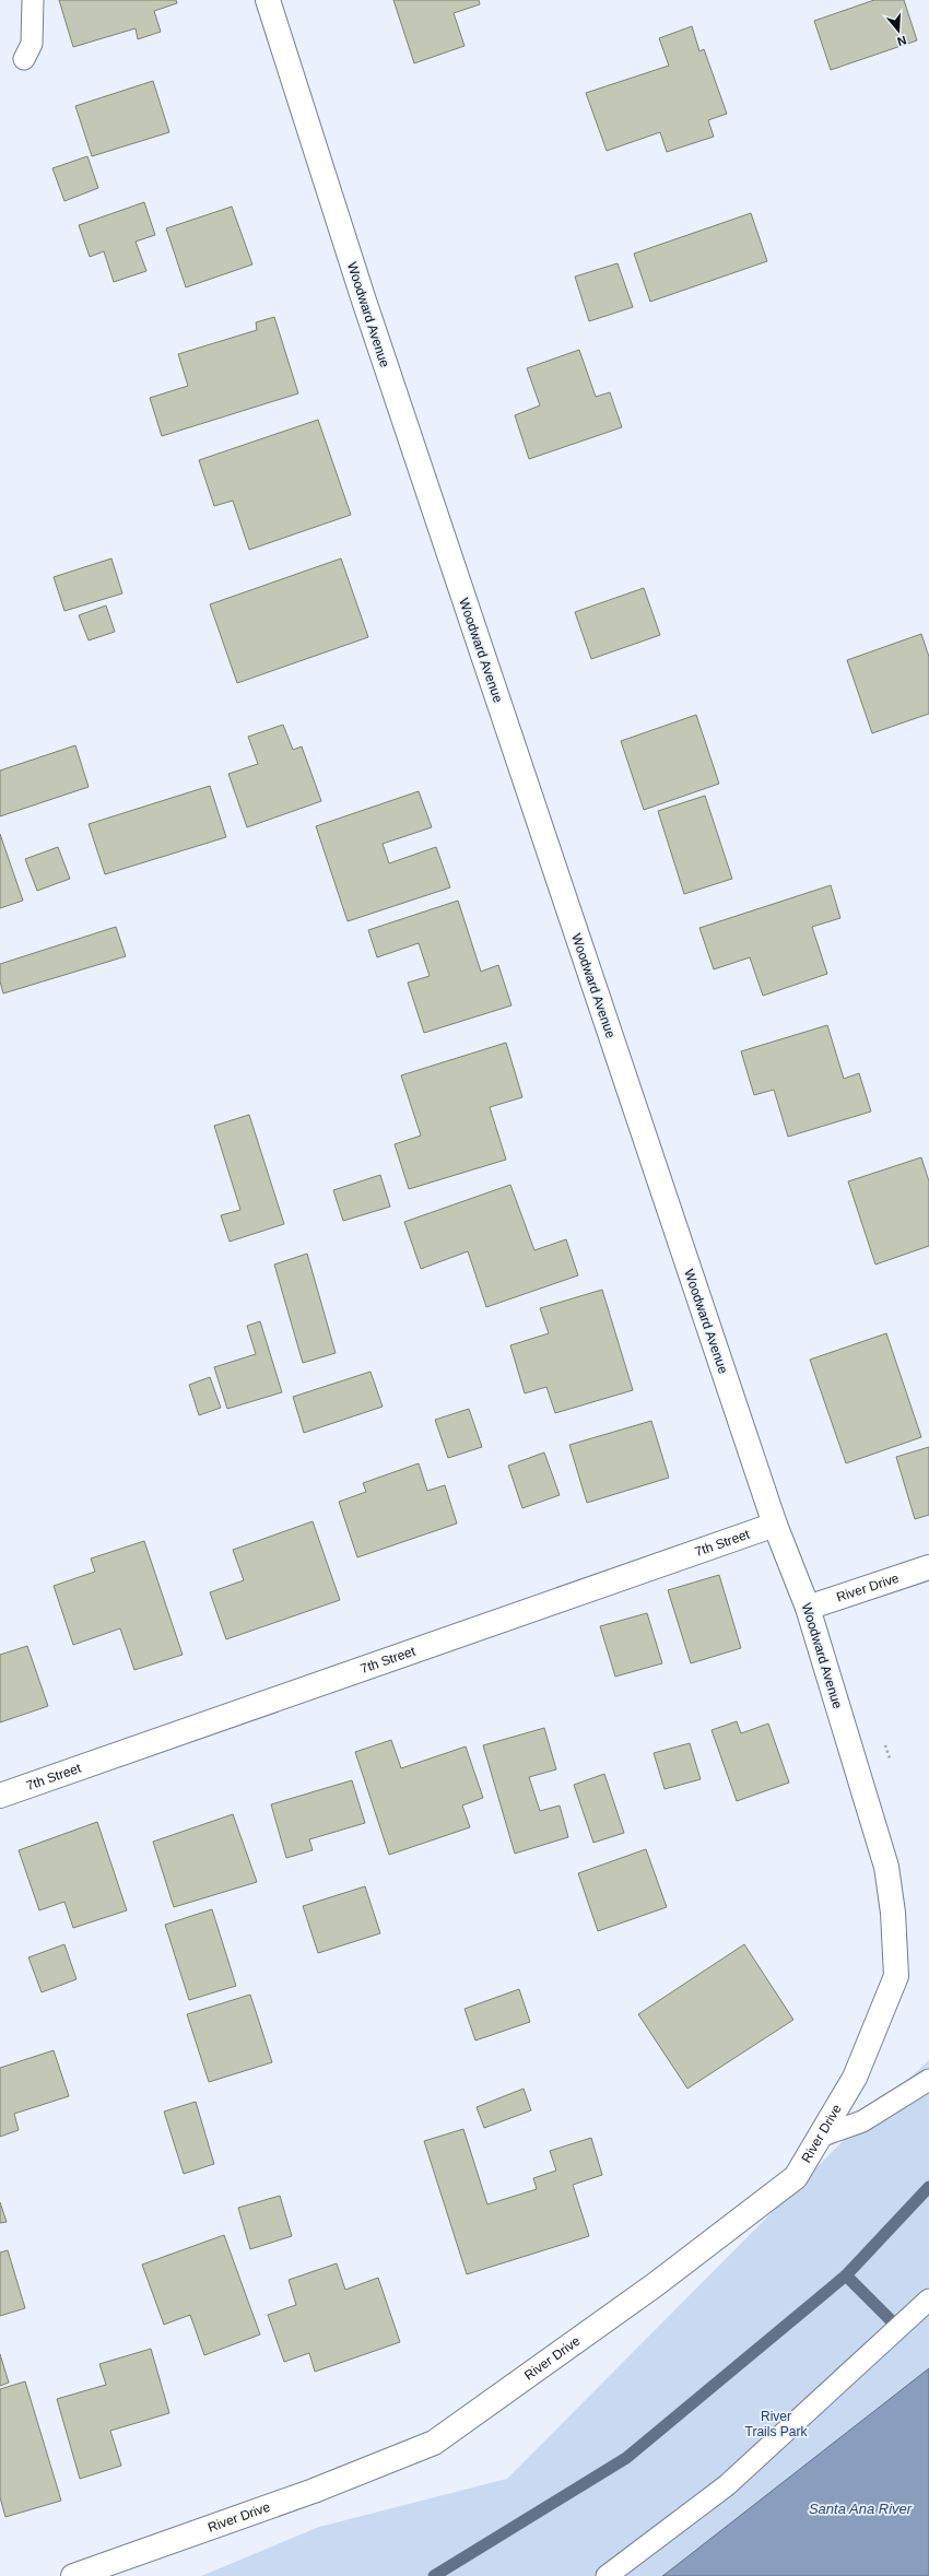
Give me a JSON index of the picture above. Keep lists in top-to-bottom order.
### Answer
{
  "streets": {
    "street": ["Woodward Avenue", "7th Street", "River Drive"]
  },
  "crossings": [
    ["Woodward Avenue", "7th Street"],
    ["Woodward Avenue", "River Drive"]
  ],
  "water": ["Santa Ana River"],
  "parks": ["River Trails Park"],
  "north": "bottom"
}
